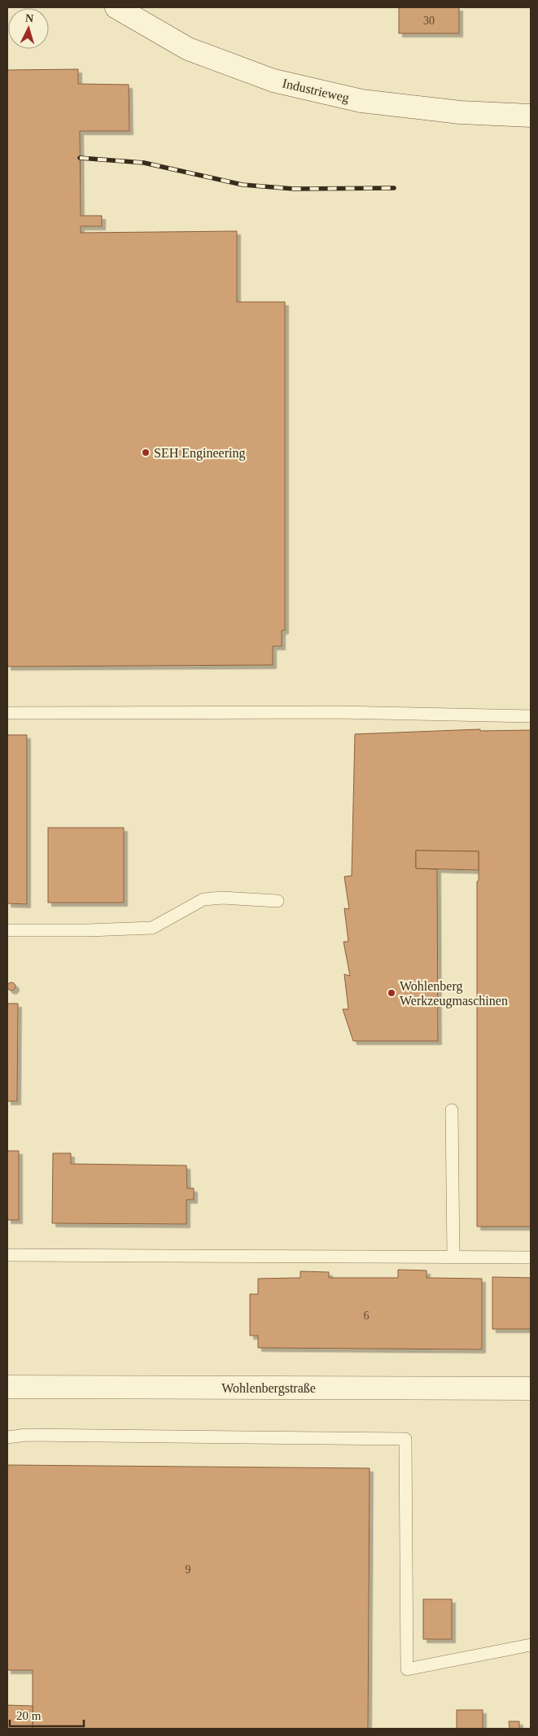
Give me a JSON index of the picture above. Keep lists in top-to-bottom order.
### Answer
{
  "streets": {
    "street": ["Industrieweg", "Wohlenbergstraße"]
  },
  "places": ["SEH Engineering", "Wohlenberg Werkzeugmaschinen"],
  "house_numbers": ["30", "6", "9"],
  "scale_bar": "20 m",
  "north": "top"
}
